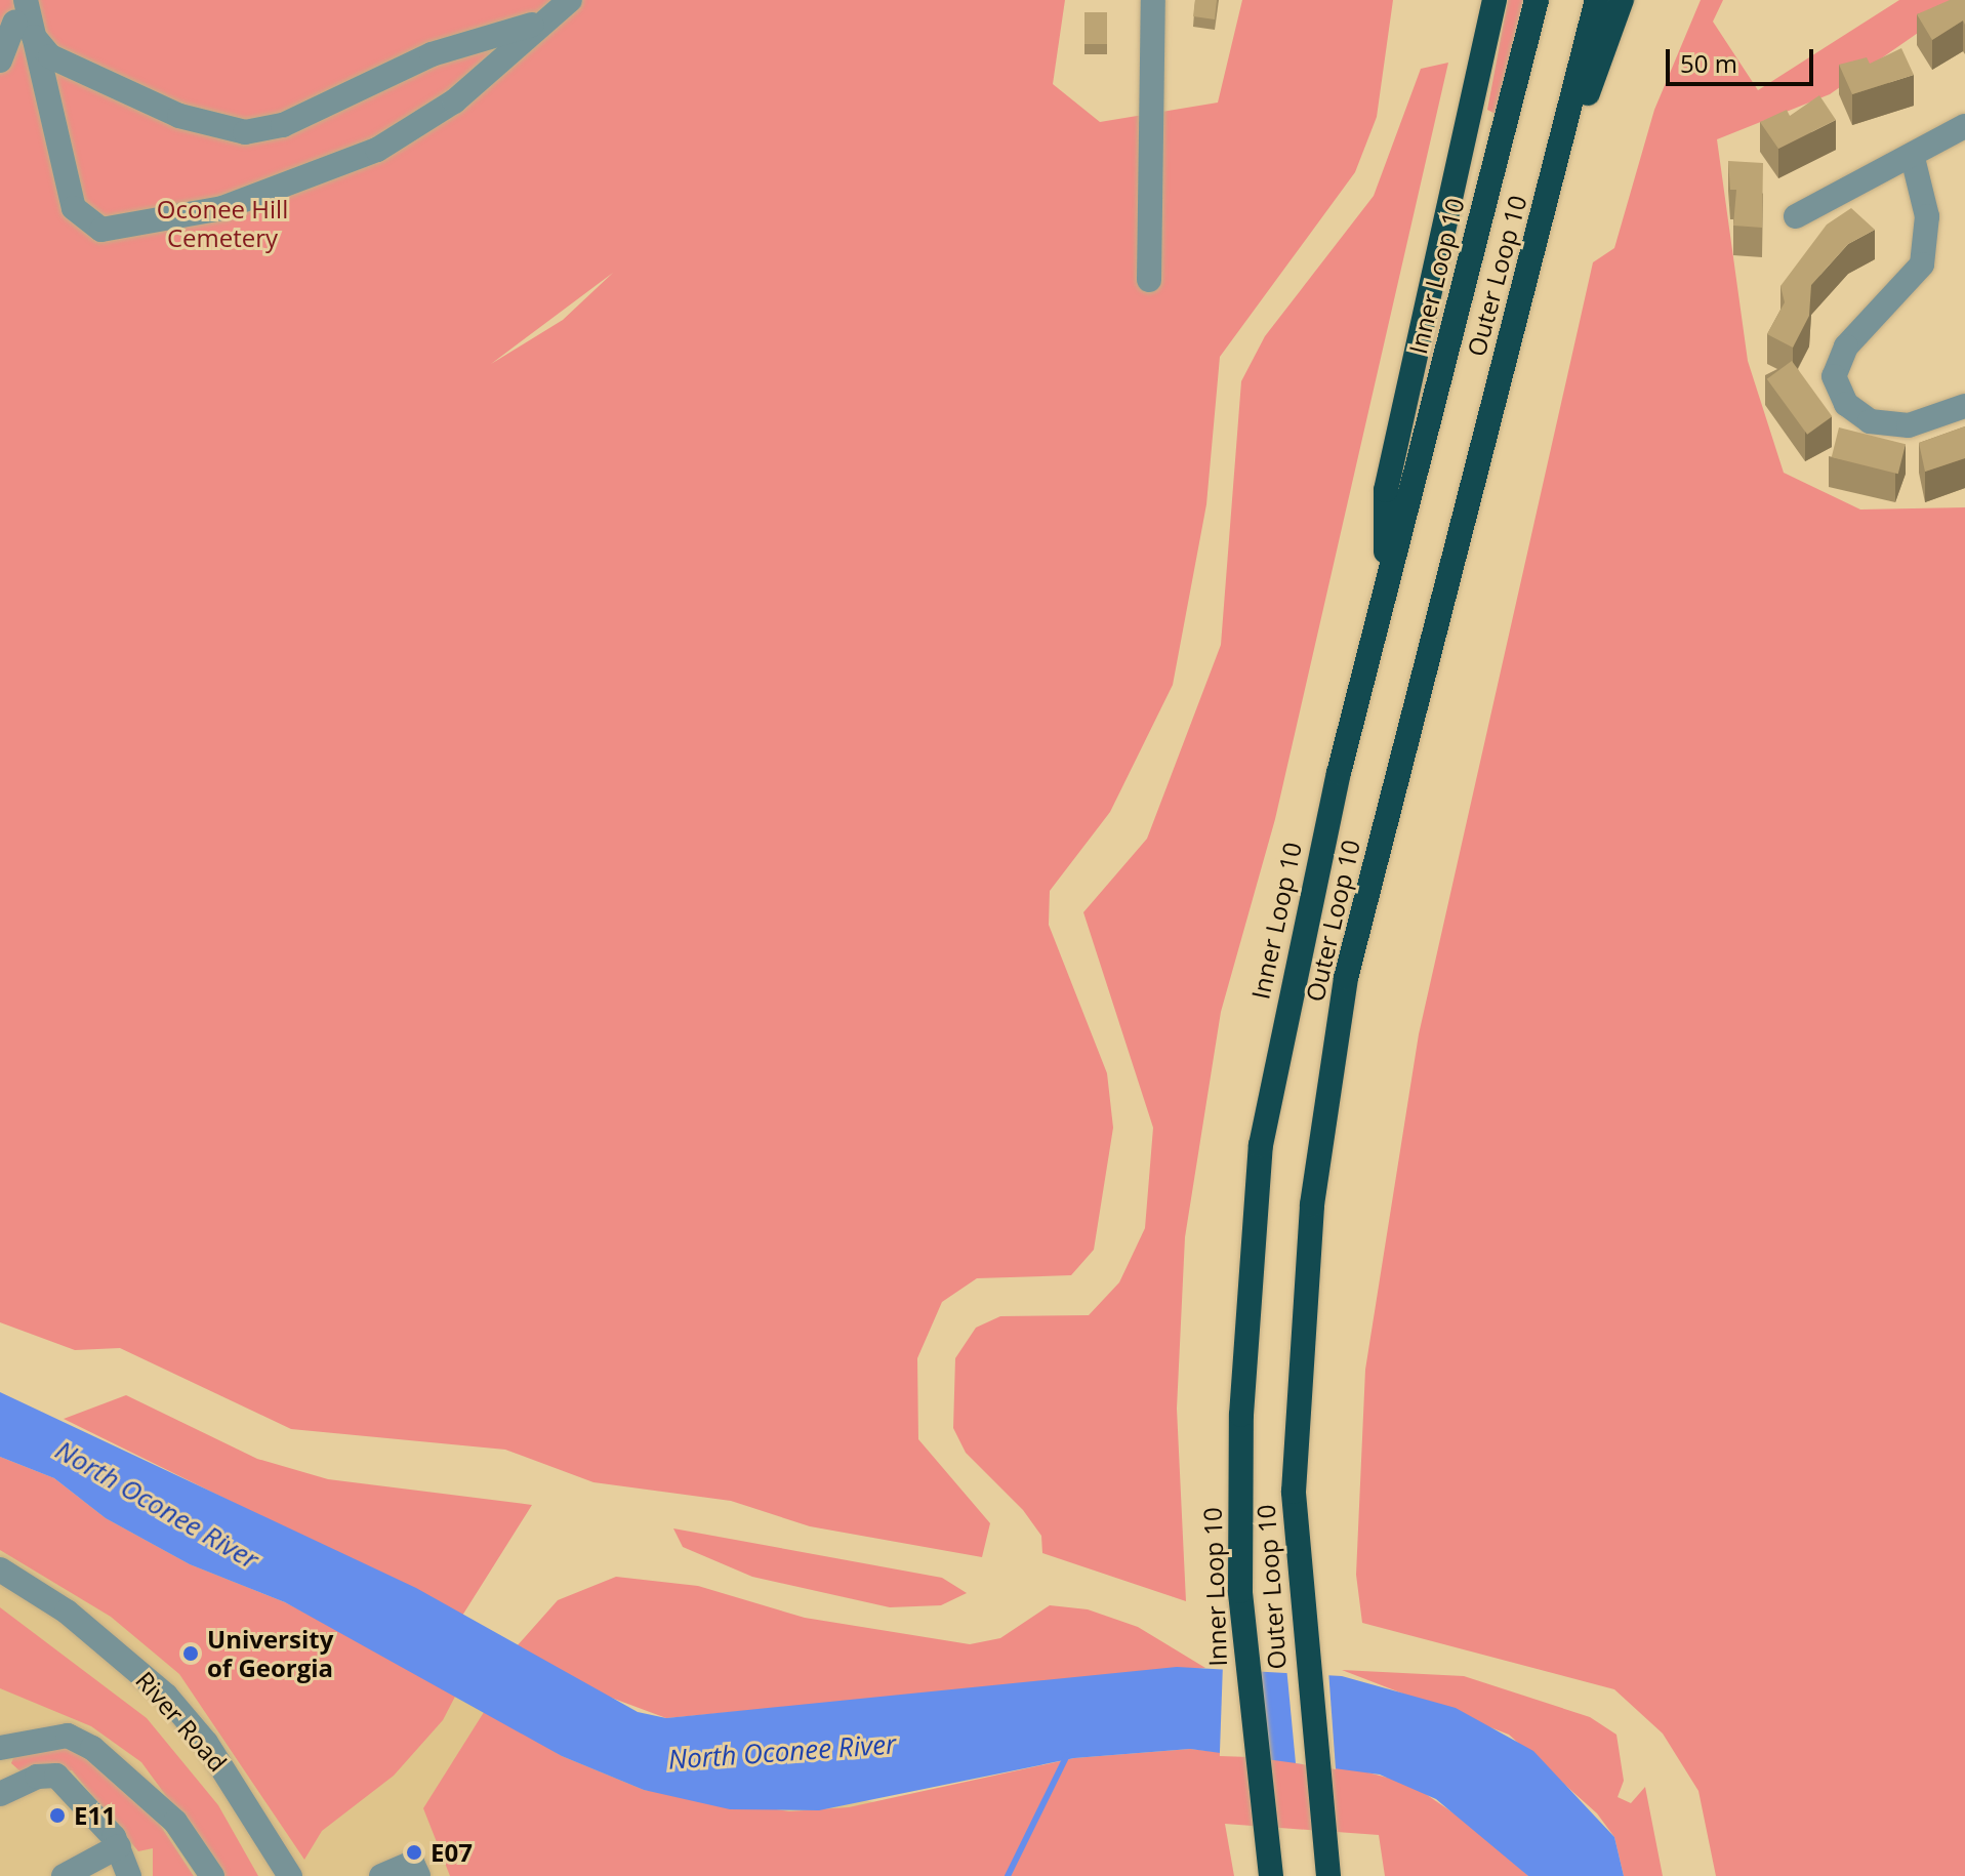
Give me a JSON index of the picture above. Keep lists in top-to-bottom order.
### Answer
{
  "streets": {
    "highway": ["Inner Loop 10", "Outer Loop 10"],
    "street": ["River Road"]
  },
  "water": ["North Oconee River"],
  "parks": ["Oconee Hill Cemetery"],
  "places": ["University of Georgia", "E11", "E07"],
  "scale_bar": "50 m"
}
